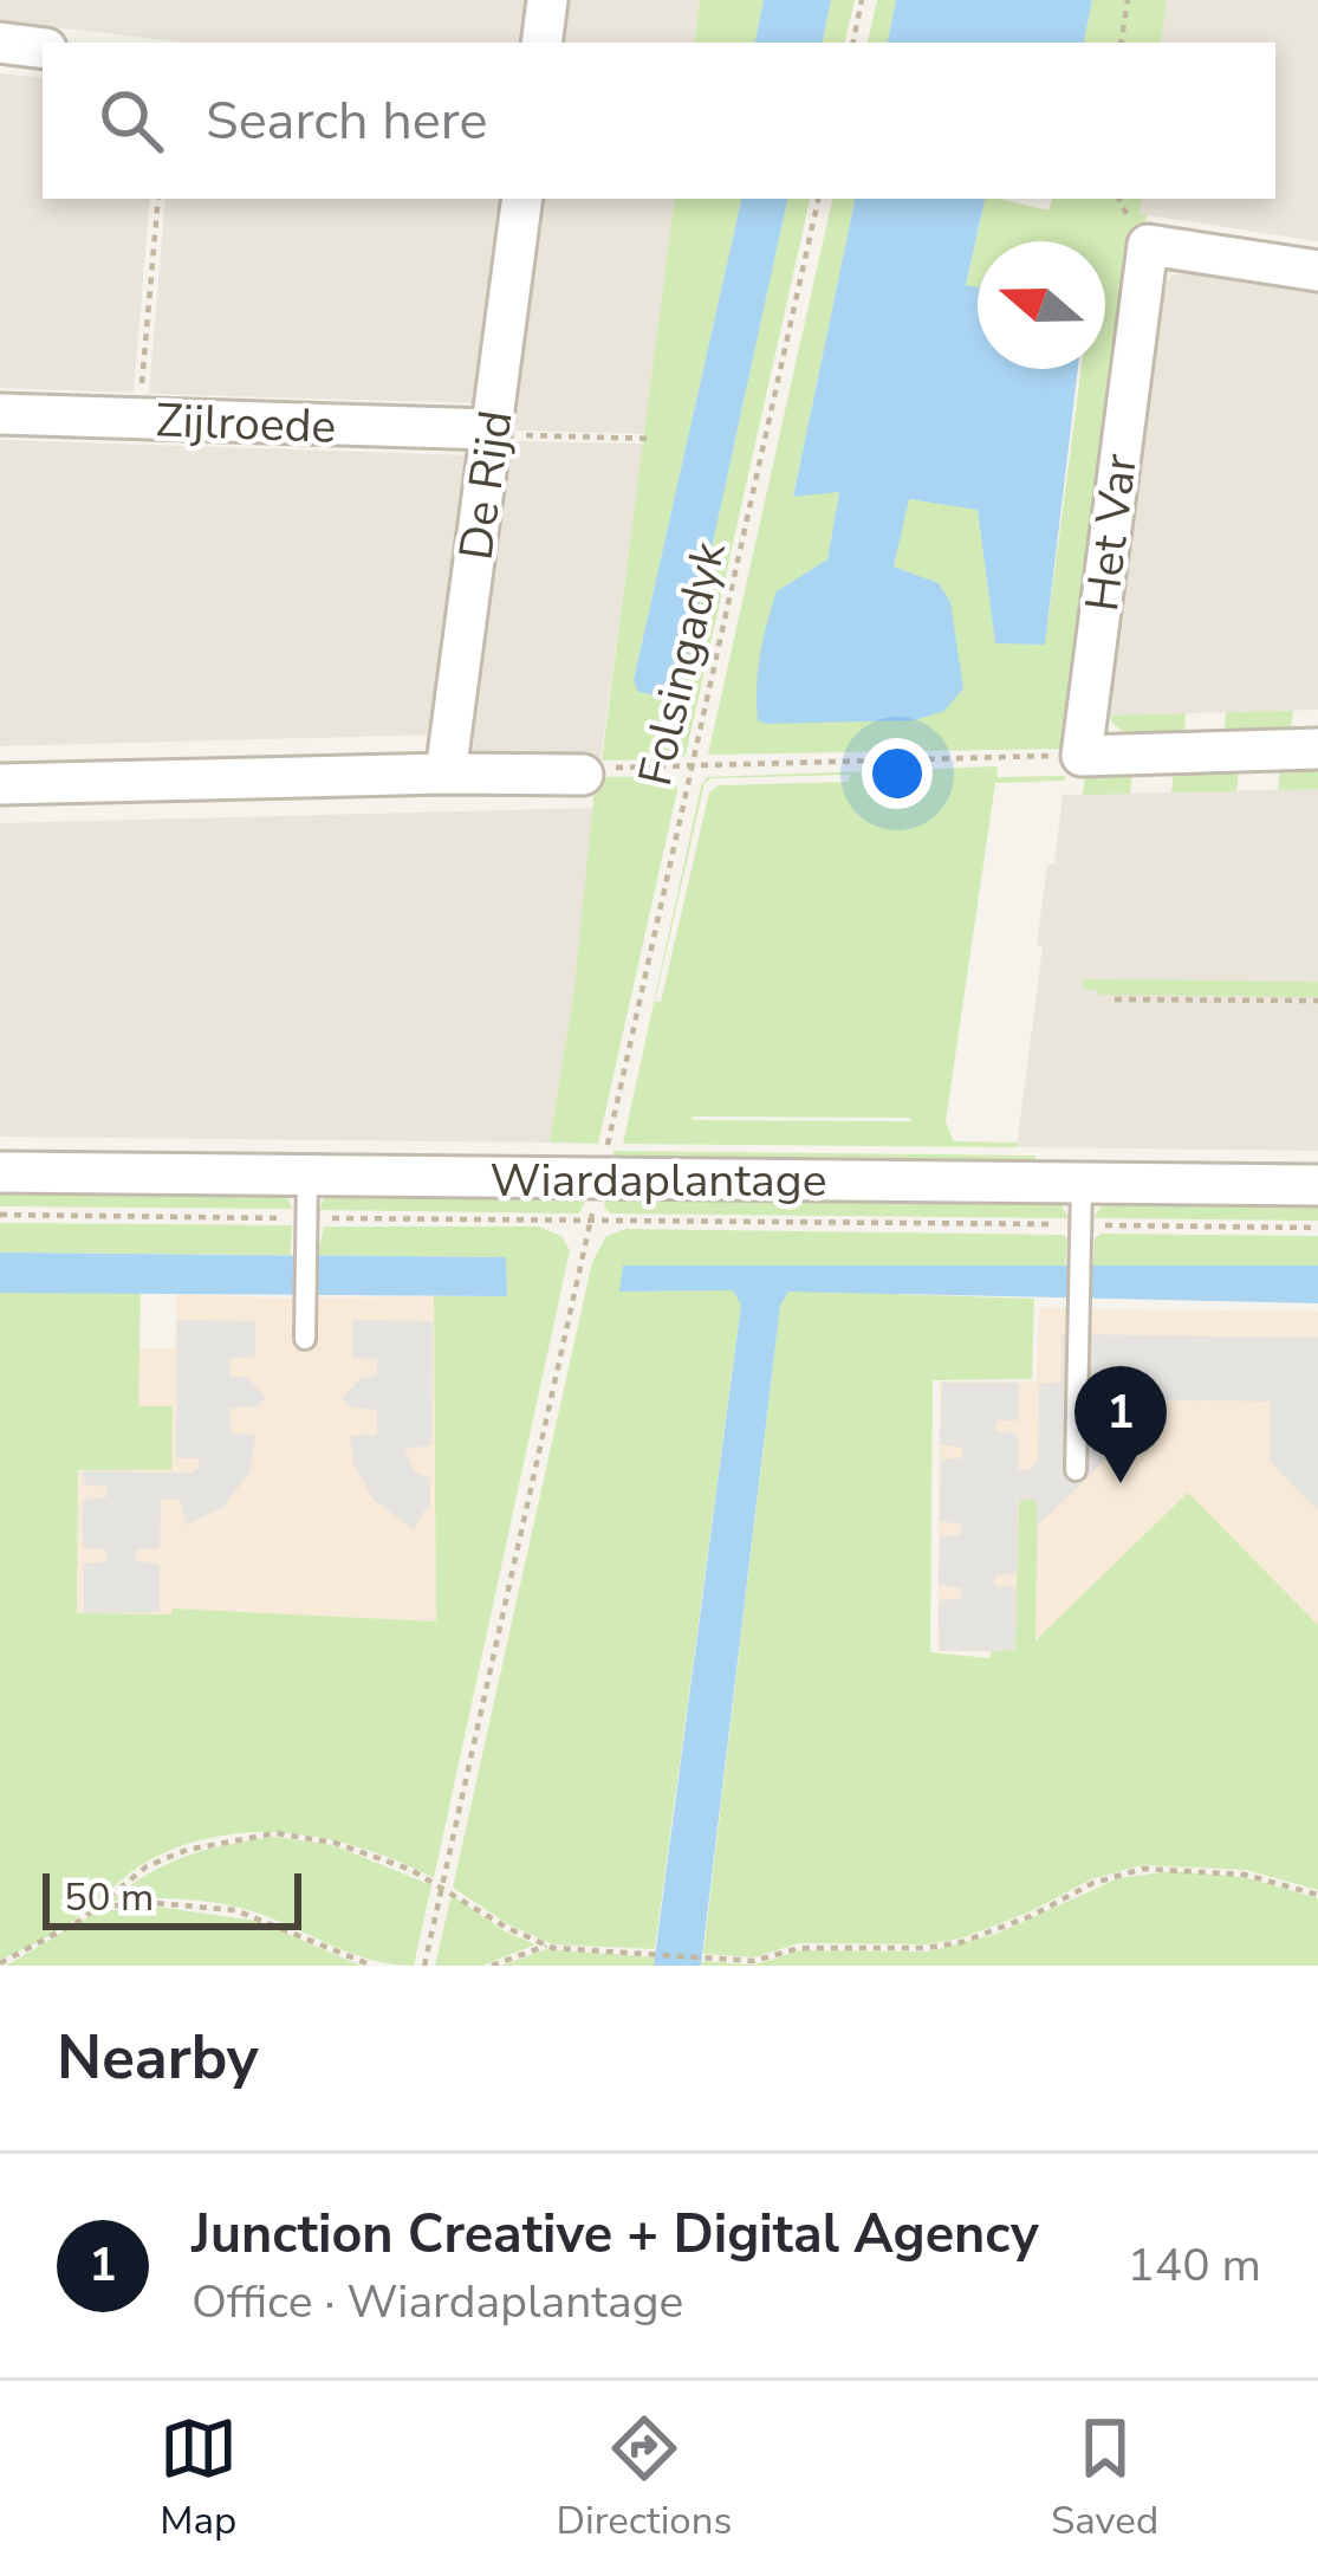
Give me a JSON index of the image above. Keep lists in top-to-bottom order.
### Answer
{
  "streets": {
    "street": [
      "Zijlroede",
      "De Rijd",
      "Het Var",
      "Wiardaplantage"
    ],
    "path": ["Folsingadyk"]
  },
  "crossings": [
    ["Zijlroede", "De Rijd"]
  ],
  "scale_bar": "50 m",
  "north": "left",
  "page": {
    "search": "Search here",
    "pins": "1",
    "scale": "50 m",
    "heading": "Nearby",
    "list": [
      {
        "mark": "1",
        "name": "Junction Creative + Digital Agency",
        "note": "Office · Wiardaplantage",
        "value": "140 m"
      }
    ],
    "nav": ["Map", "Directions", "Saved"]
  }
}
